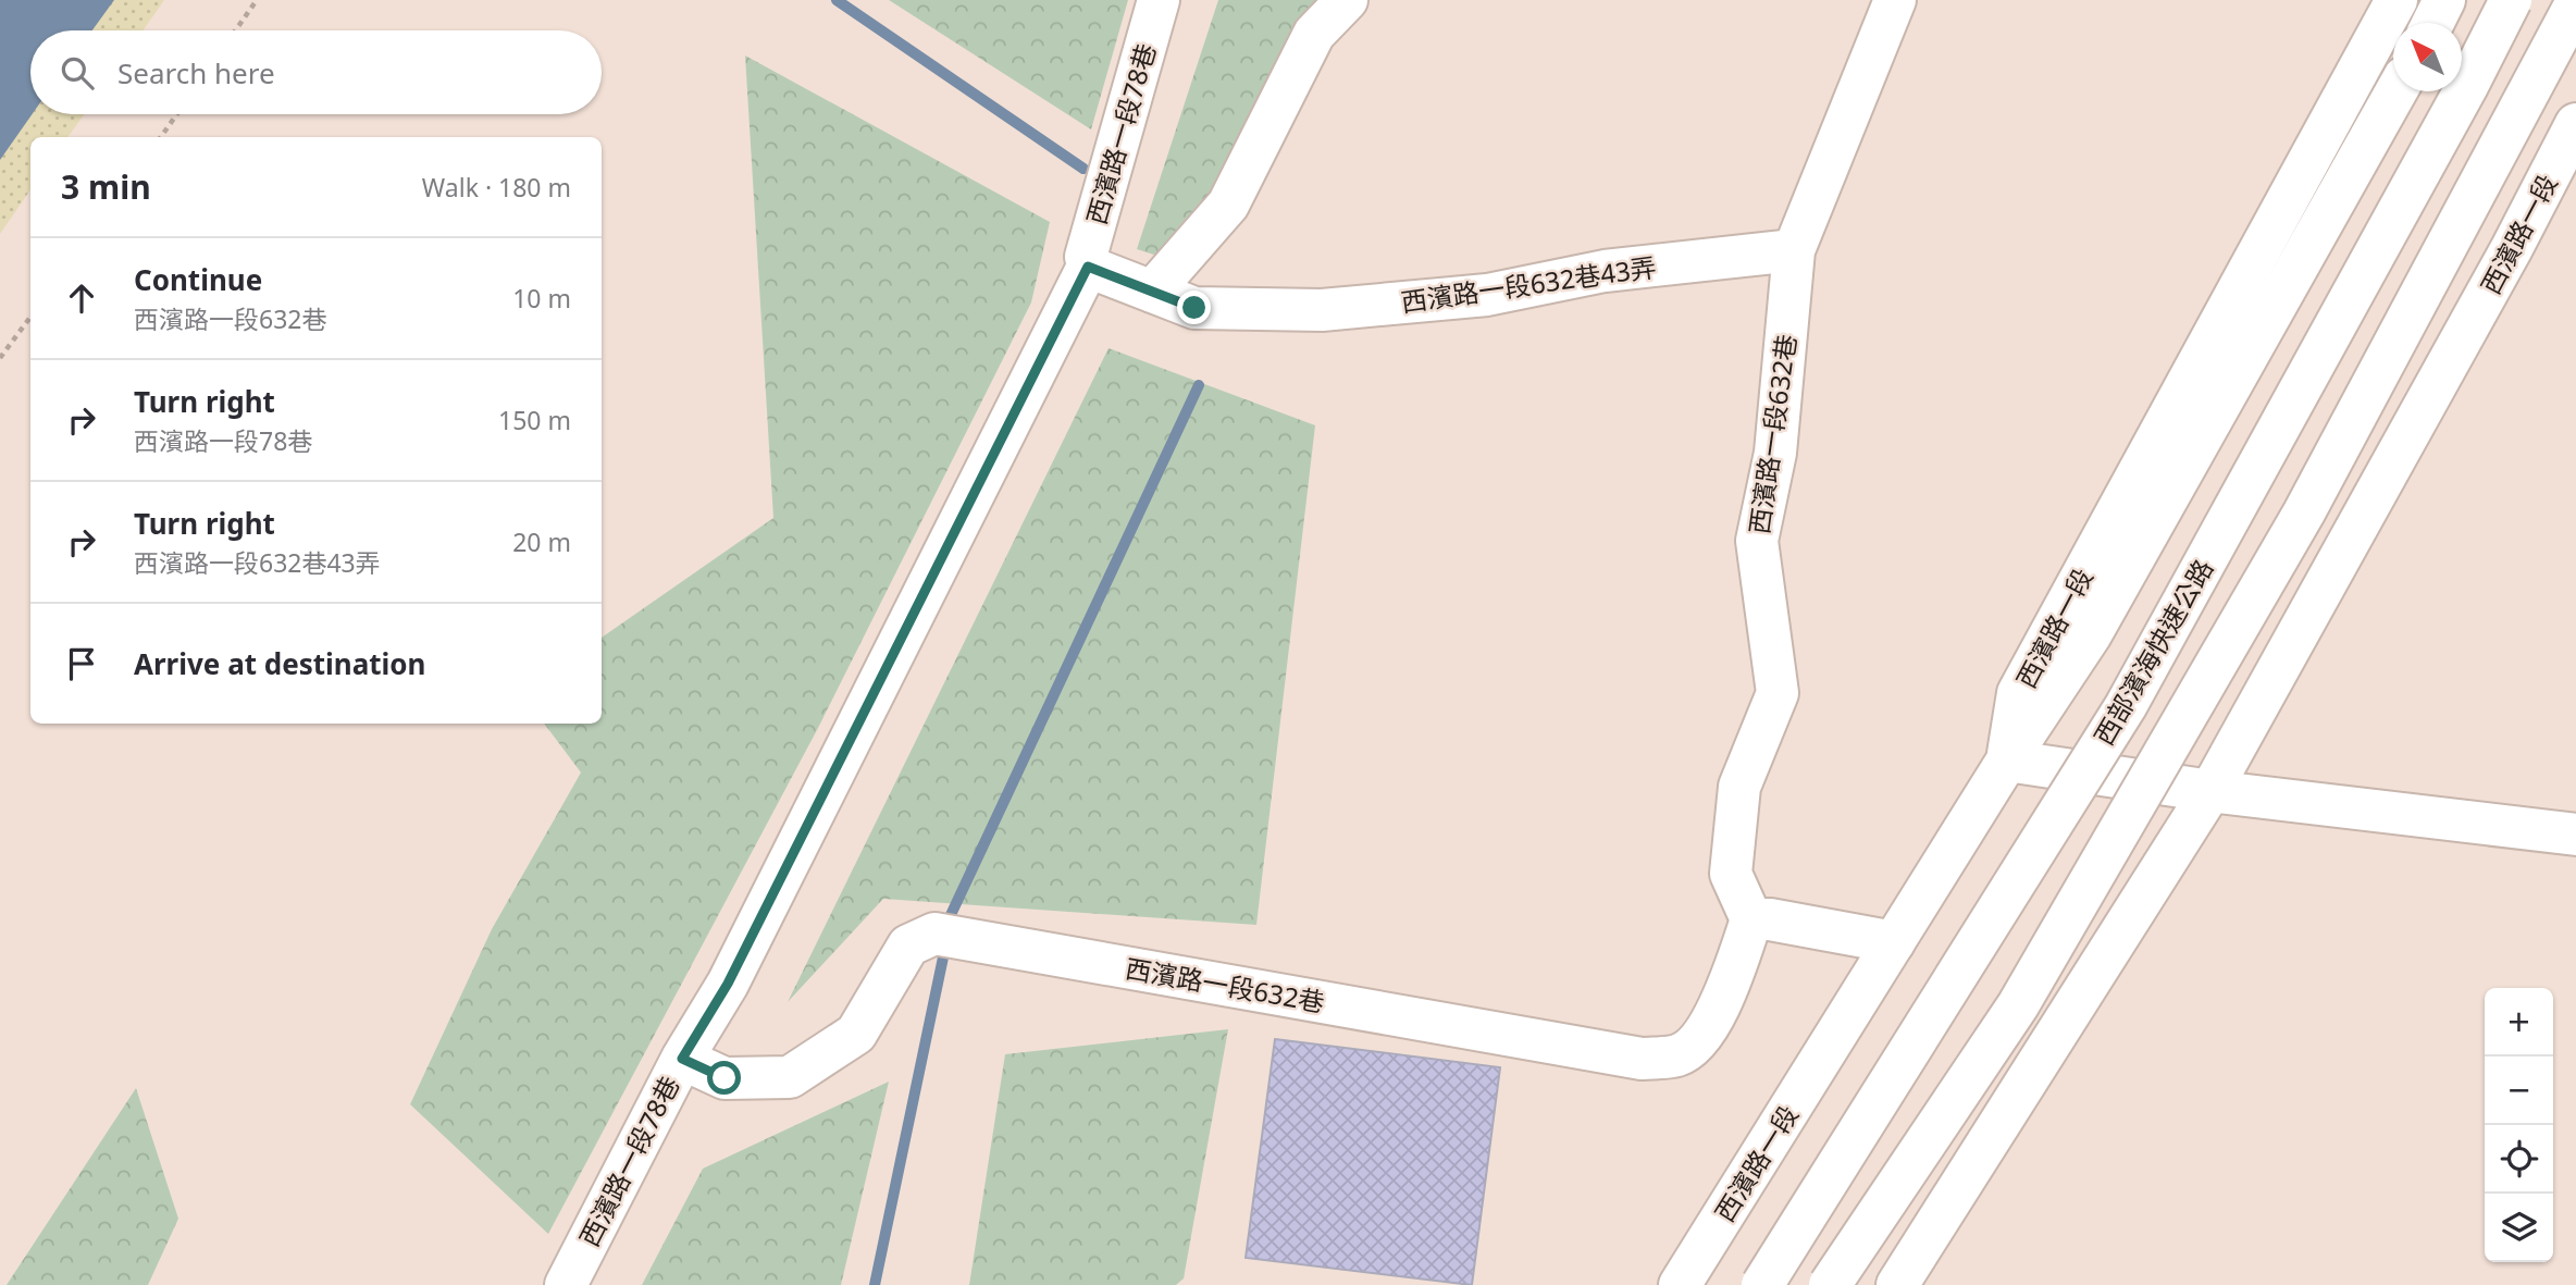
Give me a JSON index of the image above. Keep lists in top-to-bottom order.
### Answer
{
  "streets": {
    "main road": [
      "西濱路一段78巷",
      "西濱路一段",
      "西濱路一段632巷43弄",
      "西濱路一段632巷",
      "西部濱海快速公路"
    ]
  },
  "crossings": [
    ["西濱路一段78巷", "西濱路一段632巷43弄"],
    ["西濱路一段78巷", "西濱路一段632巷"],
    ["西濱路一段632巷43弄", "西濱路一段632巷"]
  ],
  "north": "top left",
  "page": {
    "search": "Search here",
    "heading": ["3 min", "Walk · 180 m"],
    "list": [
      ["Continue", "西濱路一段632巷", "10 m"],
      ["Turn right", "西濱路一段78巷", "150 m"],
      ["Turn right", "西濱路一段632巷43弄", "20 m"],
      "Arrive at destination"
    ],
    "map_buttons": ["+", "−"]
  }
}
